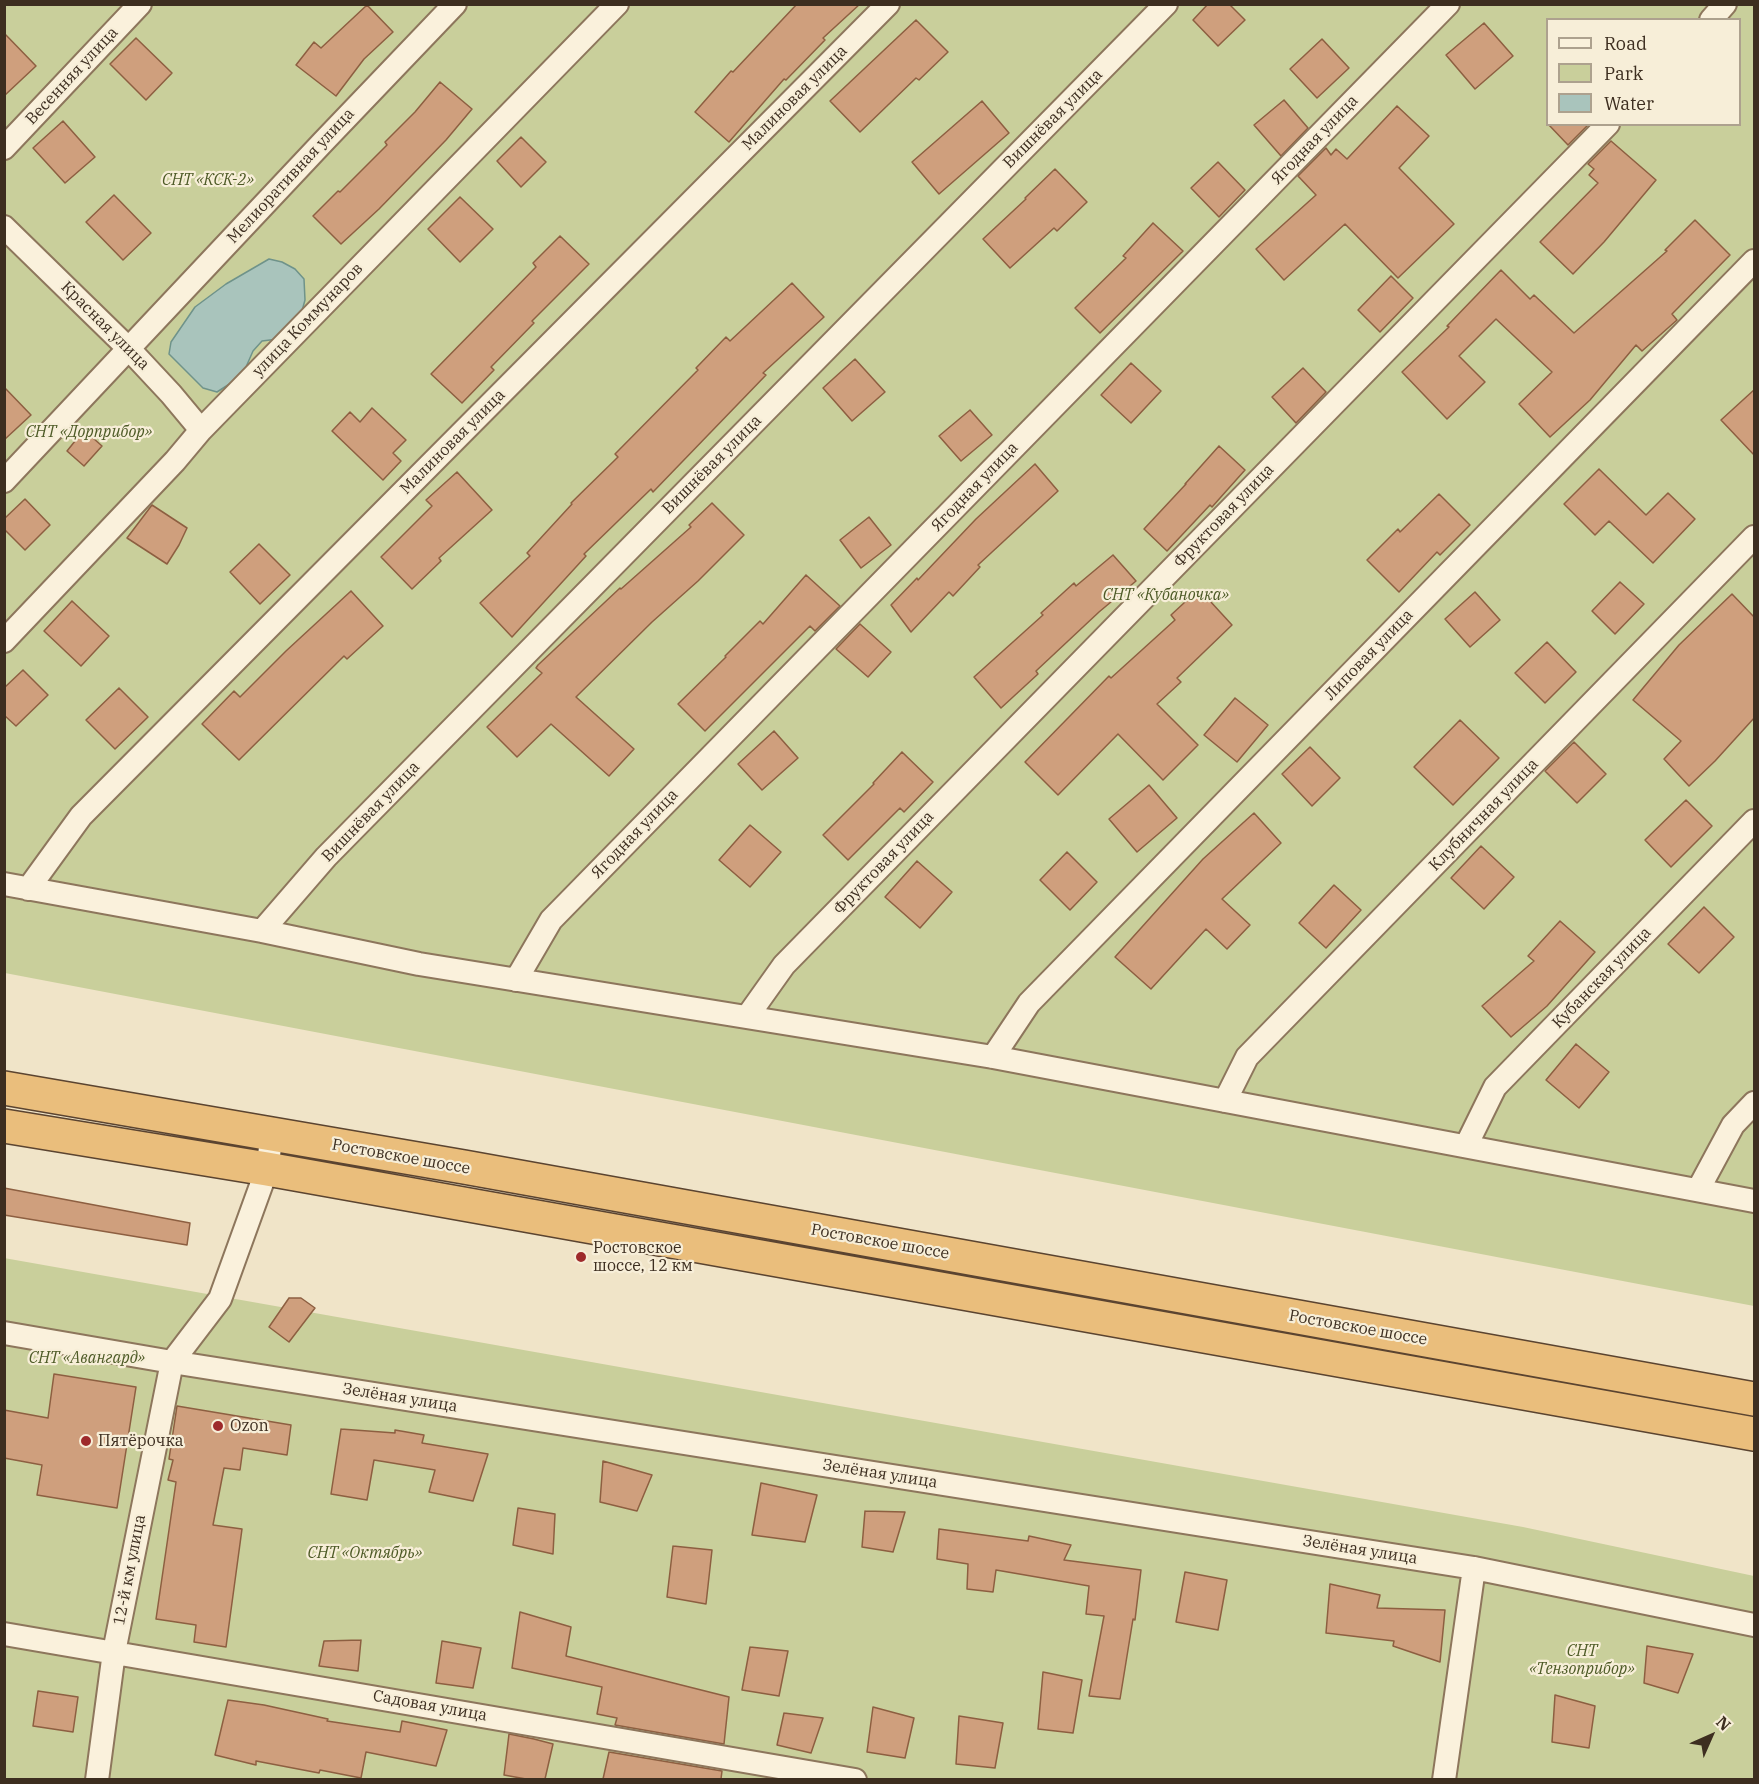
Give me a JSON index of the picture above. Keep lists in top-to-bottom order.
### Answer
{
  "streets": {
    "highway": ["Ростовское шоссе"],
    "street": [
      "Весенняя улица",
      "Малиновая улица",
      "Вишнёвая улица",
      "Ягодная улица",
      "Мелиоративная улица",
      "улица Коммунаров",
      "Красная улица",
      "Фруктовая улица",
      "Липовая улица",
      "Клубничная улица",
      "Кубанская улица",
      "Зелёная улица",
      "12-й км улица",
      "Садовая улица"
    ]
  },
  "crossings": [
    ["Мелиоративная улица", "Красная улица"],
    ["улица Коммунаров", "Красная улица"],
    ["Зелёная улица", "12-й км улица"],
    ["12-й км улица", "Садовая улица"]
  ],
  "parks": [
    "СНТ «КСК-2»",
    "СНТ «Дорприбор»",
    "СНТ «Кубаночка»",
    "СНТ «Авангард»",
    "СНТ «Октябрь»",
    "СНТ «Тензоприбор»"
  ],
  "places": ["Ростовское шоссе, 12 км", "Ozon", "Пятёрочка"],
  "legend": ["Road", "Park", "Water"],
  "north": "top right"
}
